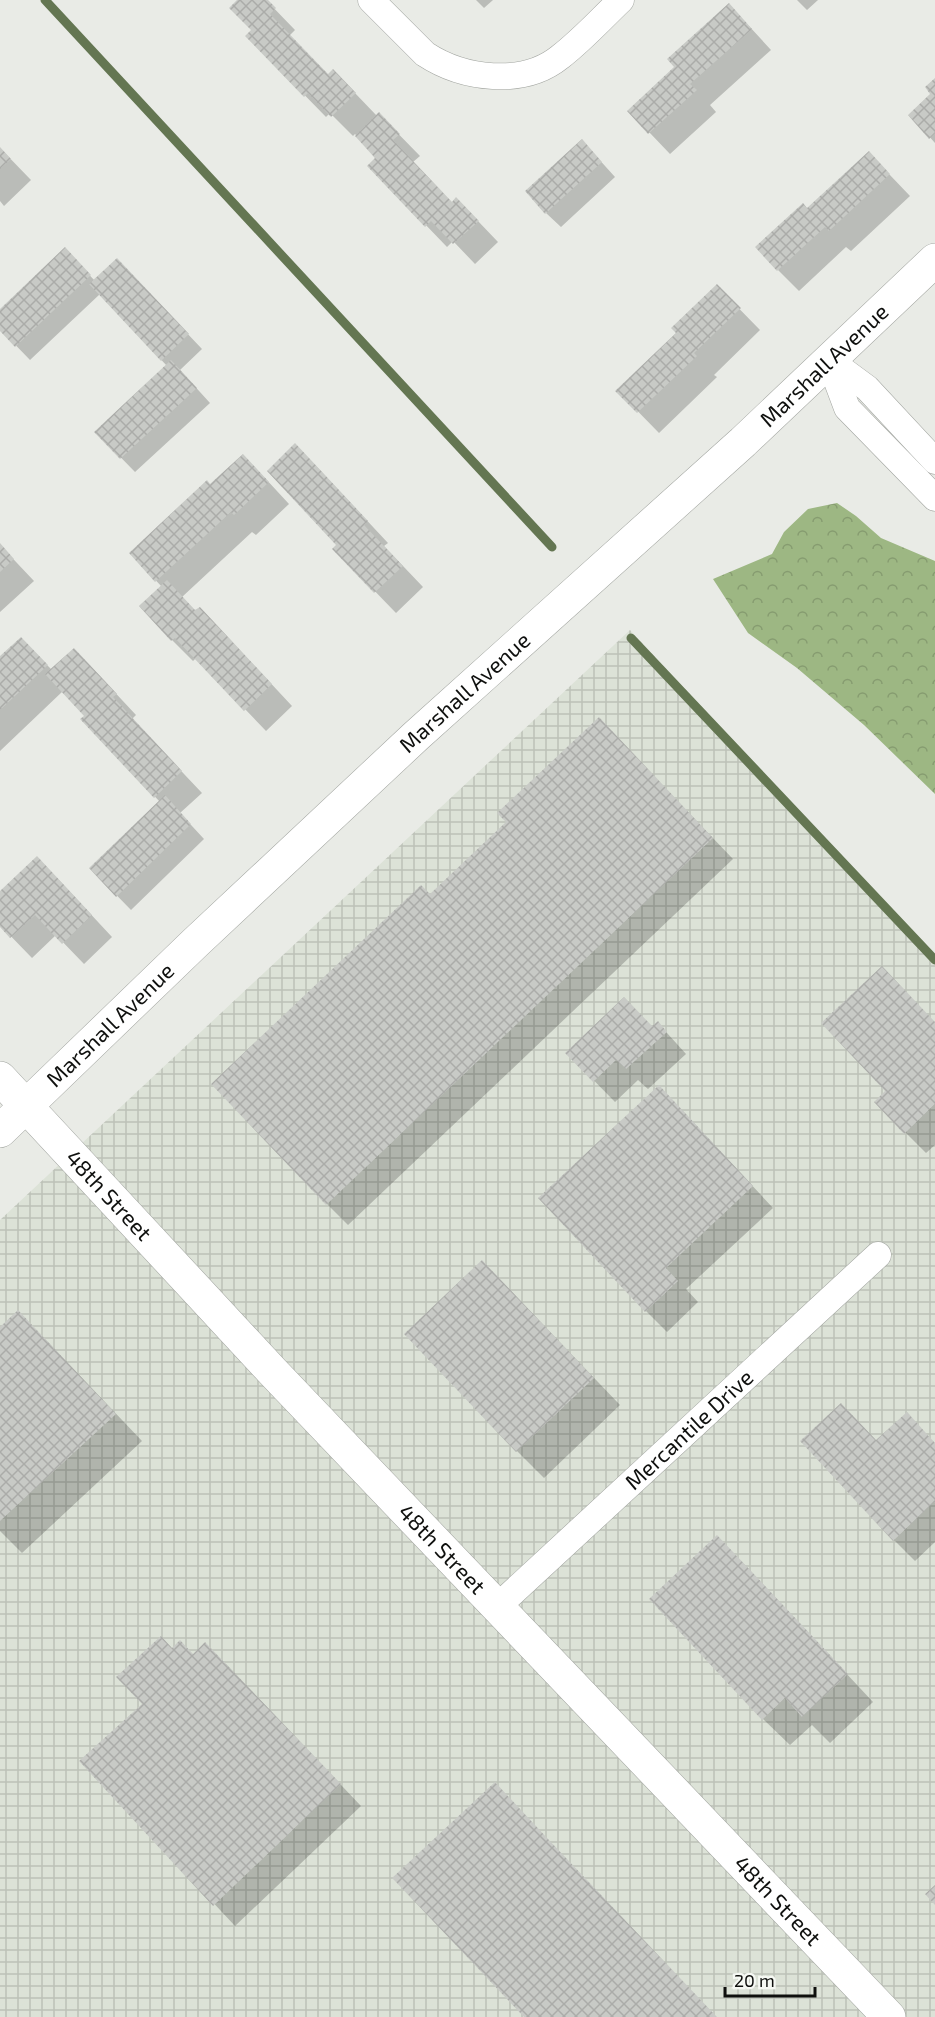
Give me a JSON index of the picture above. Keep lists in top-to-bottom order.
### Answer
{
  "streets": {
    "street": ["Marshall Avenue", "48th Street", "Mercantile Drive"]
  },
  "crossings": [
    ["Marshall Avenue", "48th Street"],
    ["48th Street", "Mercantile Drive"]
  ],
  "scale_bar": "20 m"
}
